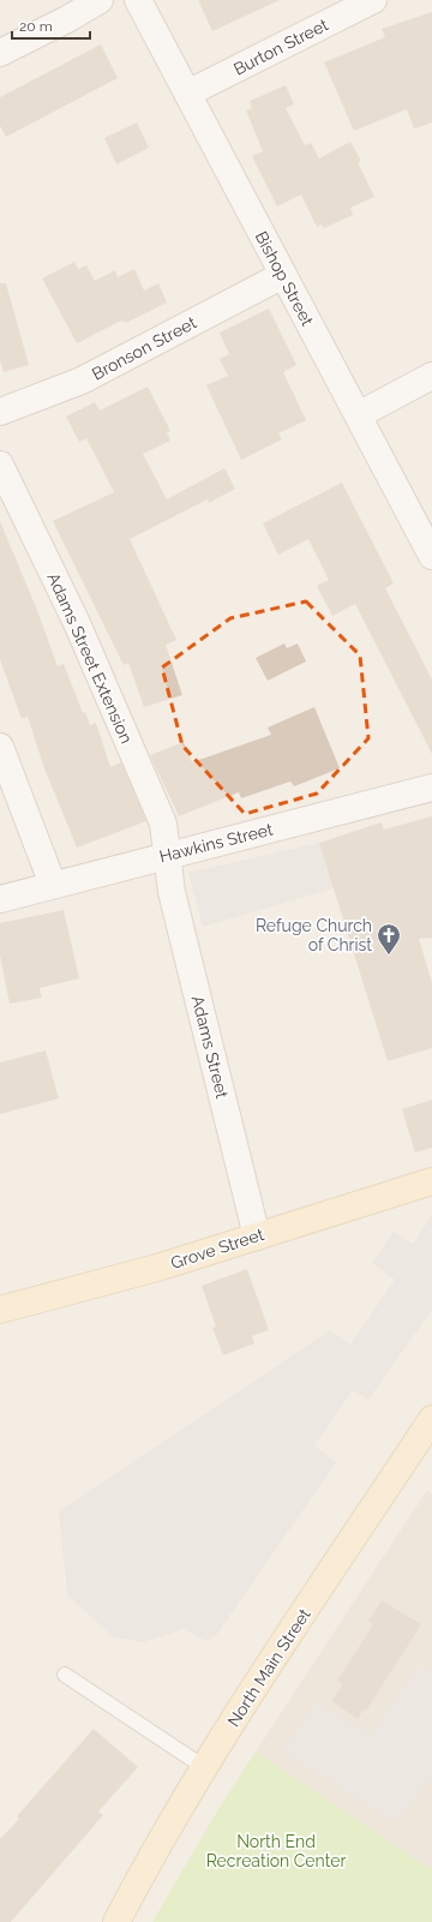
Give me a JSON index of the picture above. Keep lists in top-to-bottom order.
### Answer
{
  "streets": {
    "main road": ["Grove Street", "North Main Street"],
    "street": [
      "Burton Street",
      "Bishop Street",
      "Bronson Street",
      "Adams Street Extension",
      "Hawkins Street",
      "Adams Street"
    ]
  },
  "crossings": [
    ["Burton Street", "Bishop Street"],
    ["Bishop Street", "Bronson Street"],
    ["Adams Street Extension", "Hawkins Street"],
    ["Adams Street Extension", "Adams Street"],
    ["Hawkins Street", "Adams Street"],
    ["Adams Street", "Grove Street"]
  ],
  "parks": ["North End Recreation Center"],
  "places": {
    "church": ["Refuge Church of Christ"]
  },
  "scale_bar": "20 m"
}
